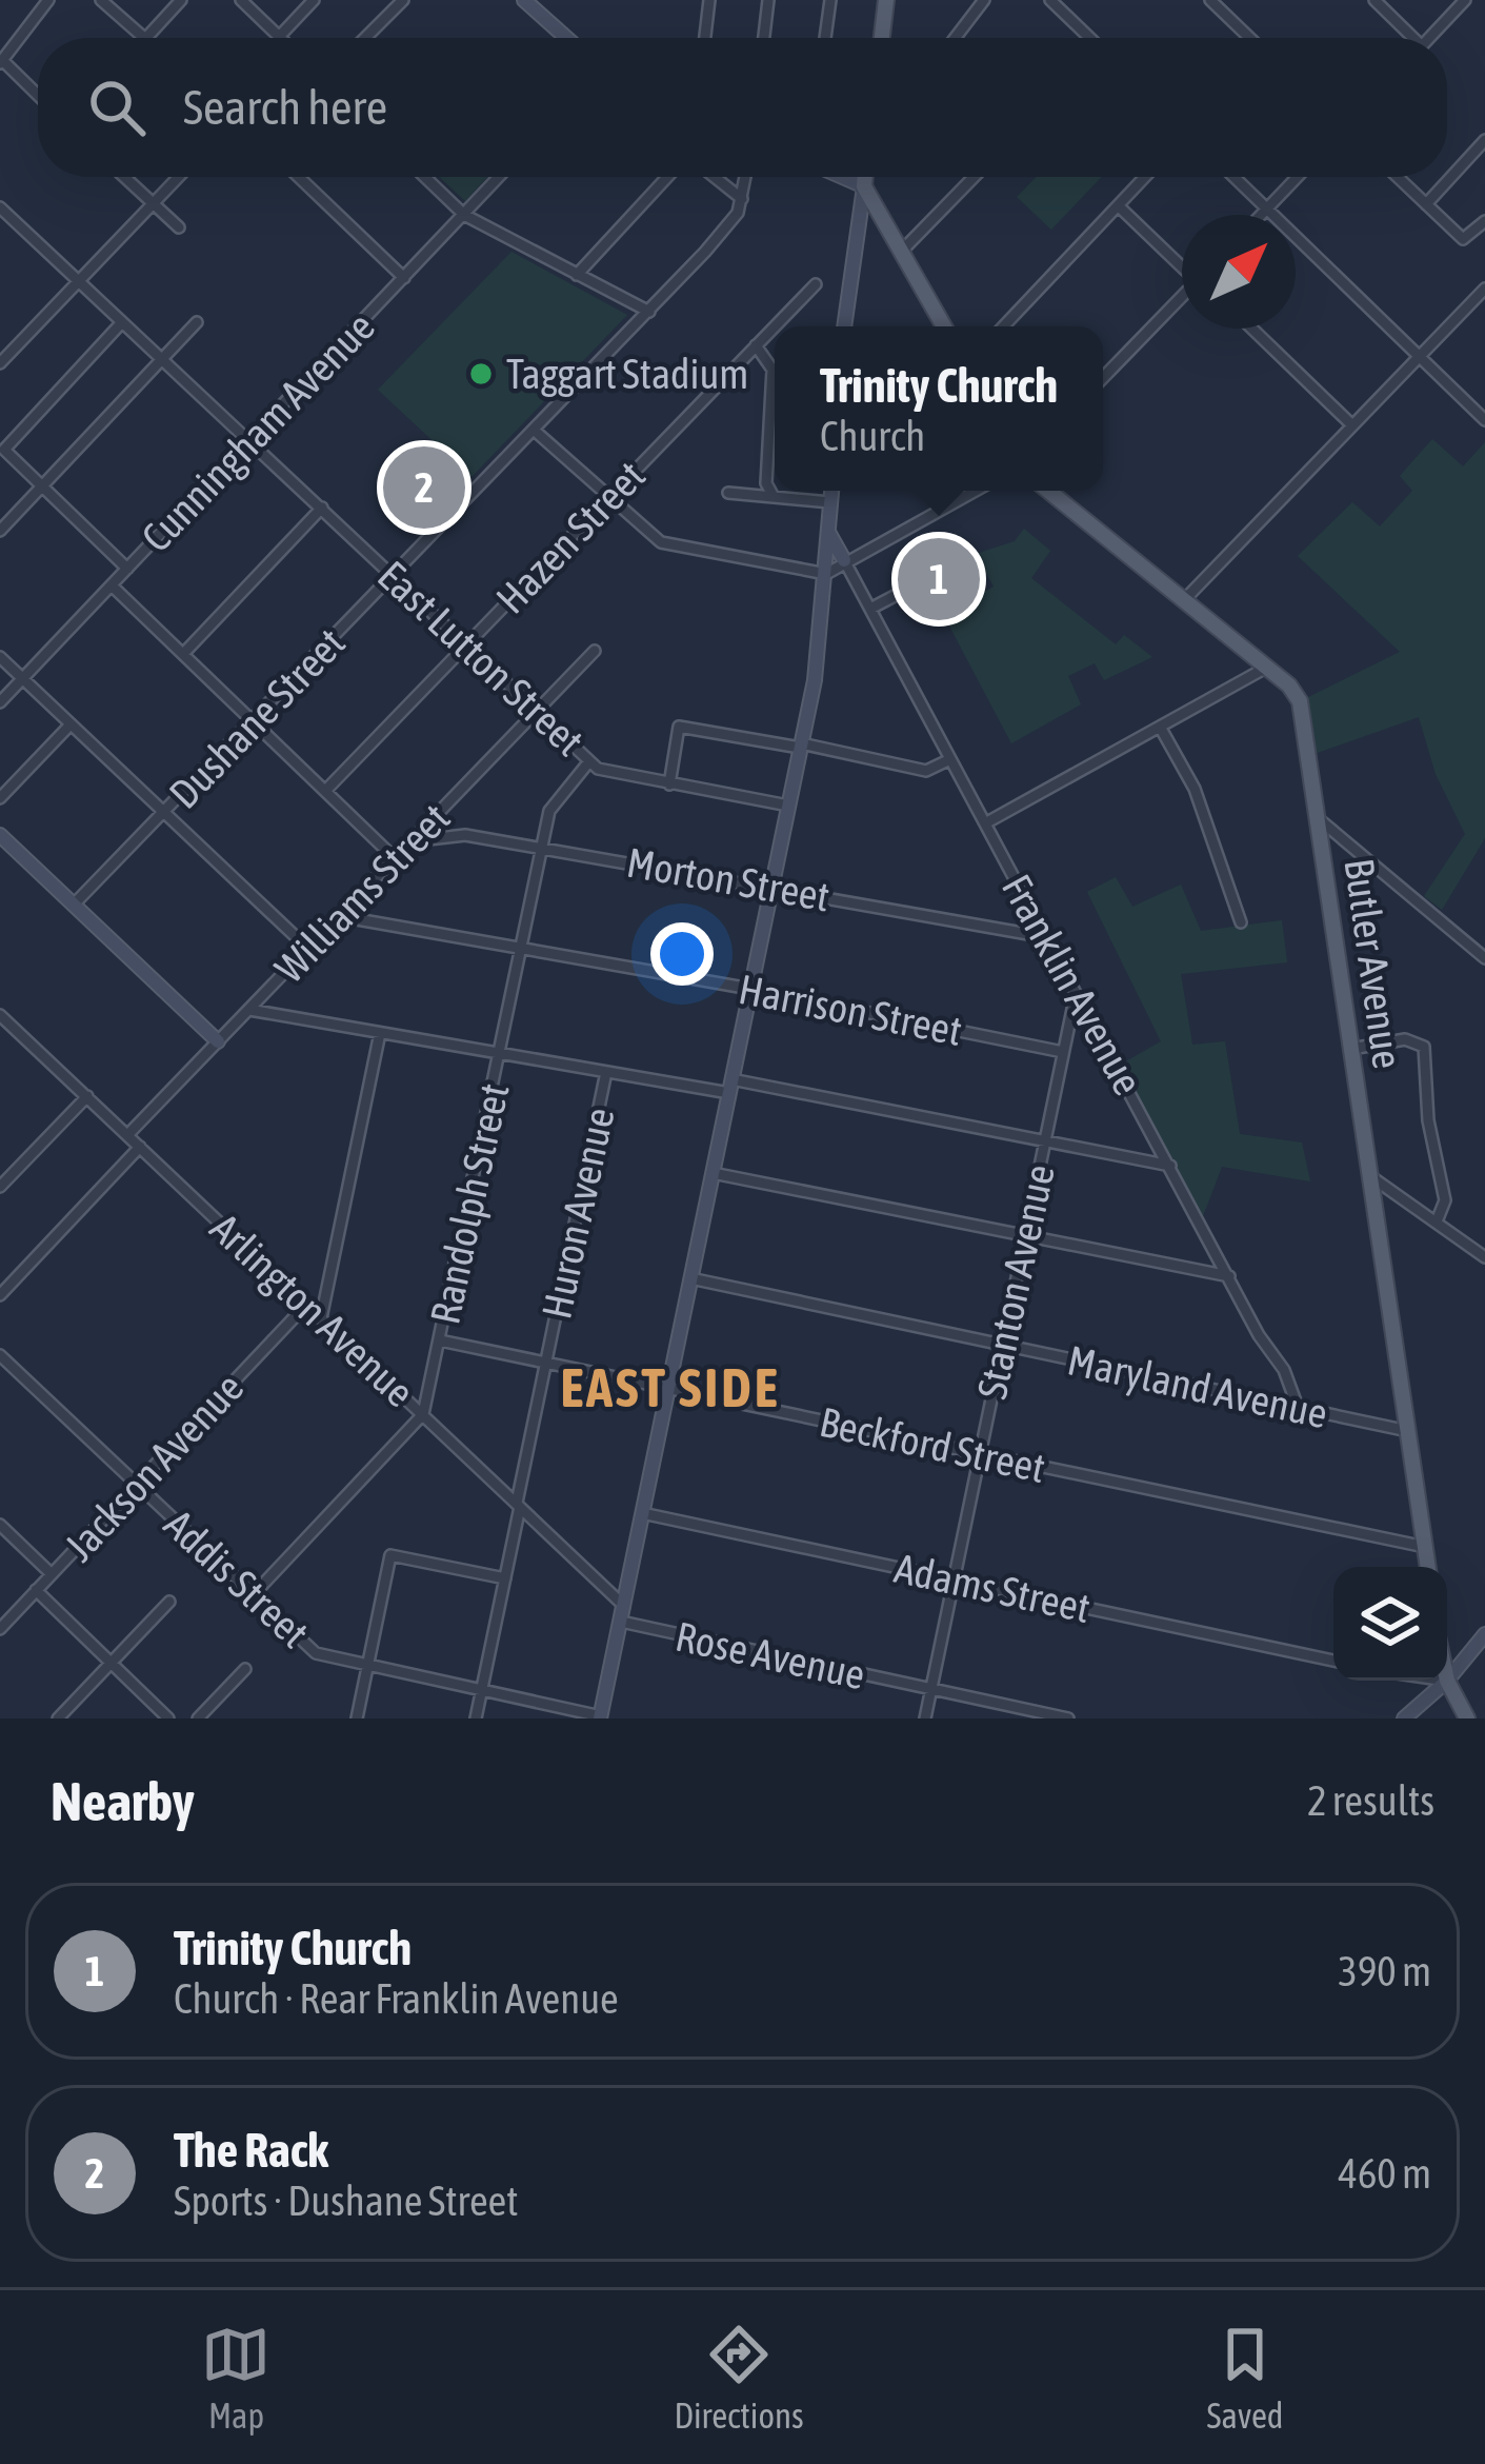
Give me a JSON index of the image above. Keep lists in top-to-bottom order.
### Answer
{
  "streets": {
    "main road": ["Butler Avenue"],
    "street": [
      "Cunningham Avenue",
      "Hazen Street",
      "East Lutton Street",
      "Dushane Street",
      "Morton Street",
      "Williams Street",
      "Franklin Avenue",
      "Harrison Street",
      "Randolph Street",
      "Huron Avenue",
      "Stanton Avenue",
      "Arlington Avenue",
      "Maryland Avenue",
      "Beckford Street",
      "Jackson Avenue",
      "Addis Street",
      "Adams Street",
      "Rose Avenue"
    ]
  },
  "crossings": [
    ["Cunningham Avenue", "East Lutton Street"],
    ["Hazen Street", "East Lutton Street"],
    ["East Lutton Street", "Dushane Street"],
    ["East Lutton Street", "Williams Street"],
    ["East Lutton Street", "Randolph Street"],
    ["Morton Street", "Williams Street"],
    ["Morton Street", "Franklin Avenue"],
    ["Morton Street", "Randolph Street"],
    ["Williams Street", "Harrison Street"],
    ["Williams Street", "Arlington Avenue"],
    ["Butler Avenue", "Maryland Avenue"],
    ["Butler Avenue", "Beckford Street"],
    ["Franklin Avenue", "Stanton Avenue"],
    ["Franklin Avenue", "Maryland Avenue"],
    ["Harrison Street", "Randolph Street"],
    ["Harrison Street", "Stanton Avenue"],
    ["Randolph Street", "Arlington Avenue"],
    ["Randolph Street", "Beckford Street"],
    ["Huron Avenue", "Arlington Avenue"],
    ["Huron Avenue", "Beckford Street"],
    ["Huron Avenue", "Addis Street"],
    ["Stanton Avenue", "Maryland Avenue"],
    ["Stanton Avenue", "Beckford Street"],
    ["Stanton Avenue", "Adams Street"],
    ["Stanton Avenue", "Rose Avenue"],
    ["Arlington Avenue", "Jackson Avenue"],
    ["Jackson Avenue", "Addis Street"]
  ],
  "districts": ["EAST SIDE"],
  "places": ["Taggart Stadium"],
  "north": "top right",
  "page": {
    "search": "Search here",
    "popup": ["Trinity Church", "Church"],
    "pins": ["2", "1"],
    "heading": ["Nearby", "2 results"],
    "list": [
      {
        "mark": "1",
        "name": "Trinity Church",
        "note": "Church · Rear Franklin Avenue",
        "value": "390 m"
      },
      {
        "mark": "2",
        "name": "The Rack",
        "note": "Sports · Dushane Street",
        "value": "460 m"
      }
    ],
    "nav": ["Map", "Directions", "Saved"]
  }
}
